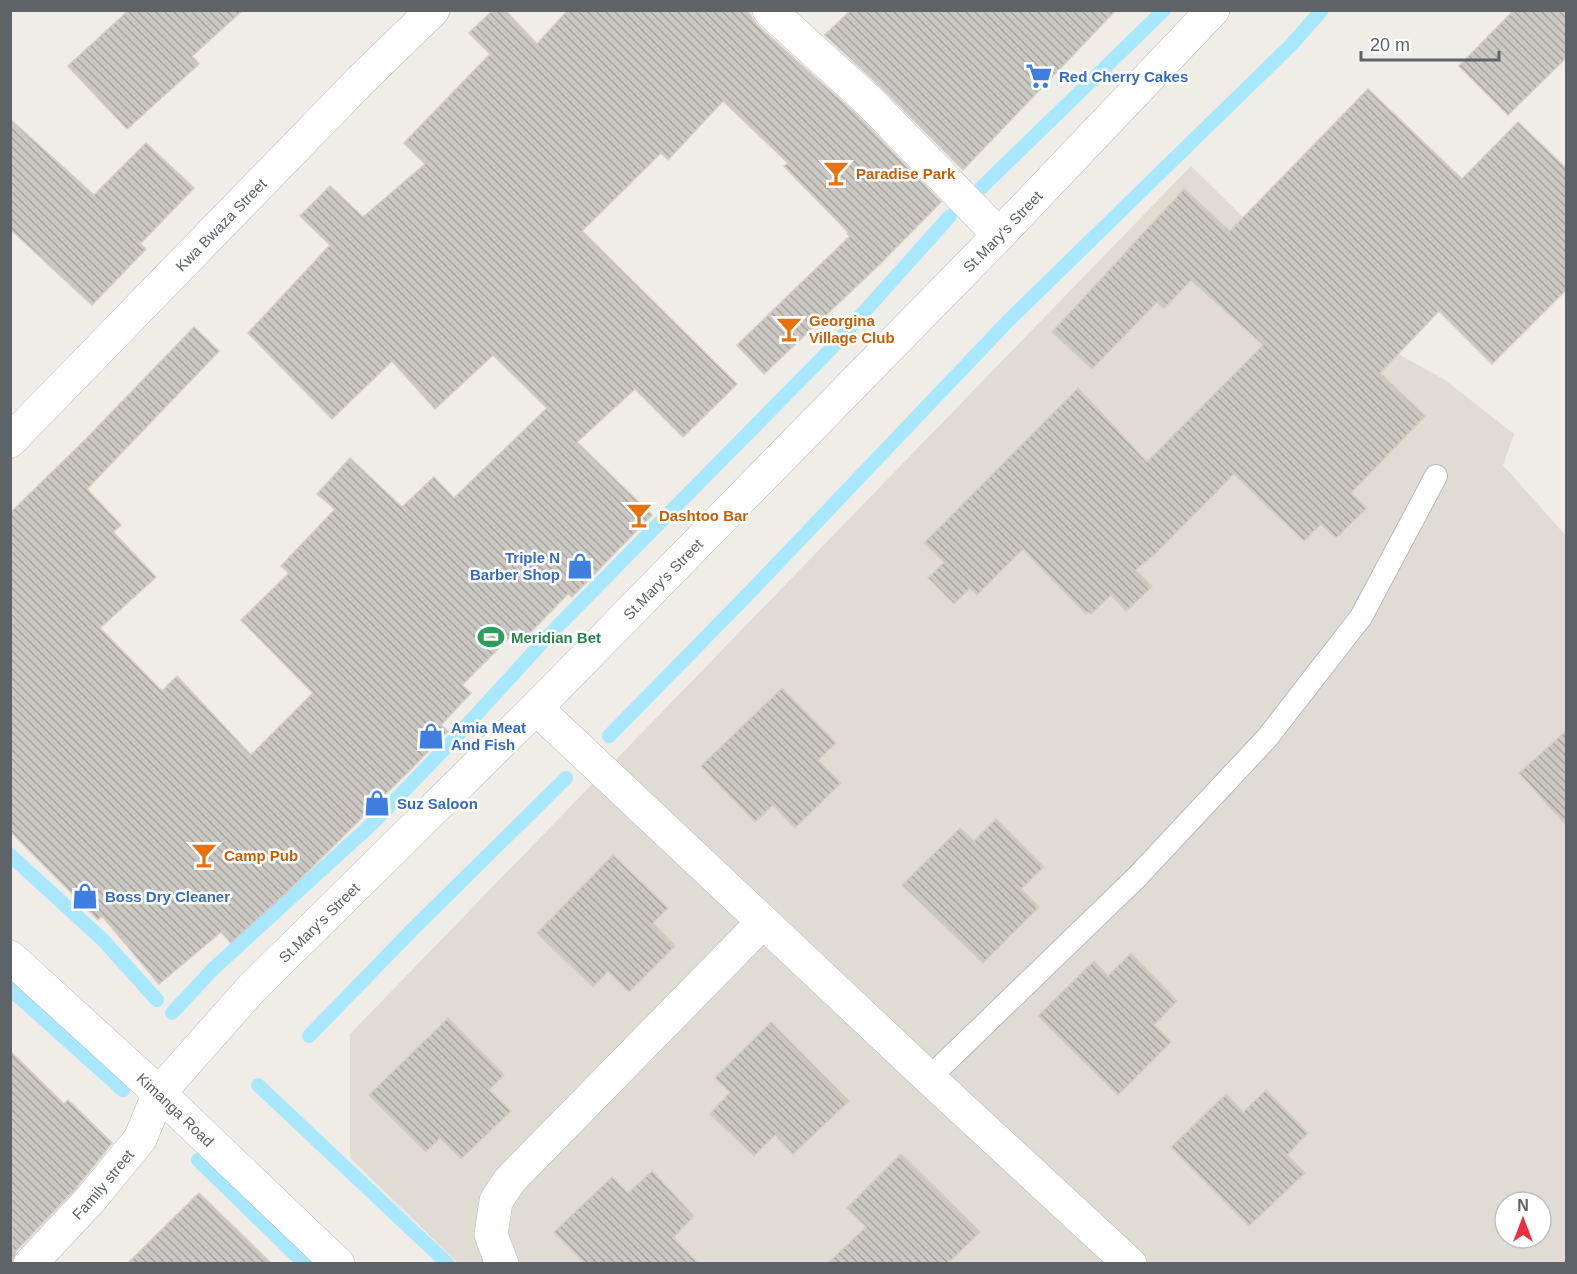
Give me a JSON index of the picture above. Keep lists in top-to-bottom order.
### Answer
{
  "streets": {
    "street": [
      "Kwa Bwaza Street",
      "St.Mary's Street",
      "Kimanga Road",
      "Family street"
    ]
  },
  "crossings": [
    ["St.Mary's Street", "Kimanga Road"],
    ["St.Mary's Street", "Family street"],
    ["Kimanga Road", "Family street"]
  ],
  "places": {
    "supermarket": ["Red Cherry Cakes"],
    "bar": [
      "Paradise Park",
      "Georgina Village Club",
      "Dashtoo Bar",
      "Camp Pub"
    ],
    "shop": [
      "Triple N Barber Shop",
      "Amia Meat And Fish",
      "Suz Saloon",
      "Boss Dry Cleaner"
    ],
    "sports": ["Meridian Bet"]
  },
  "scale_bar": "20 m",
  "north": "top"
}
